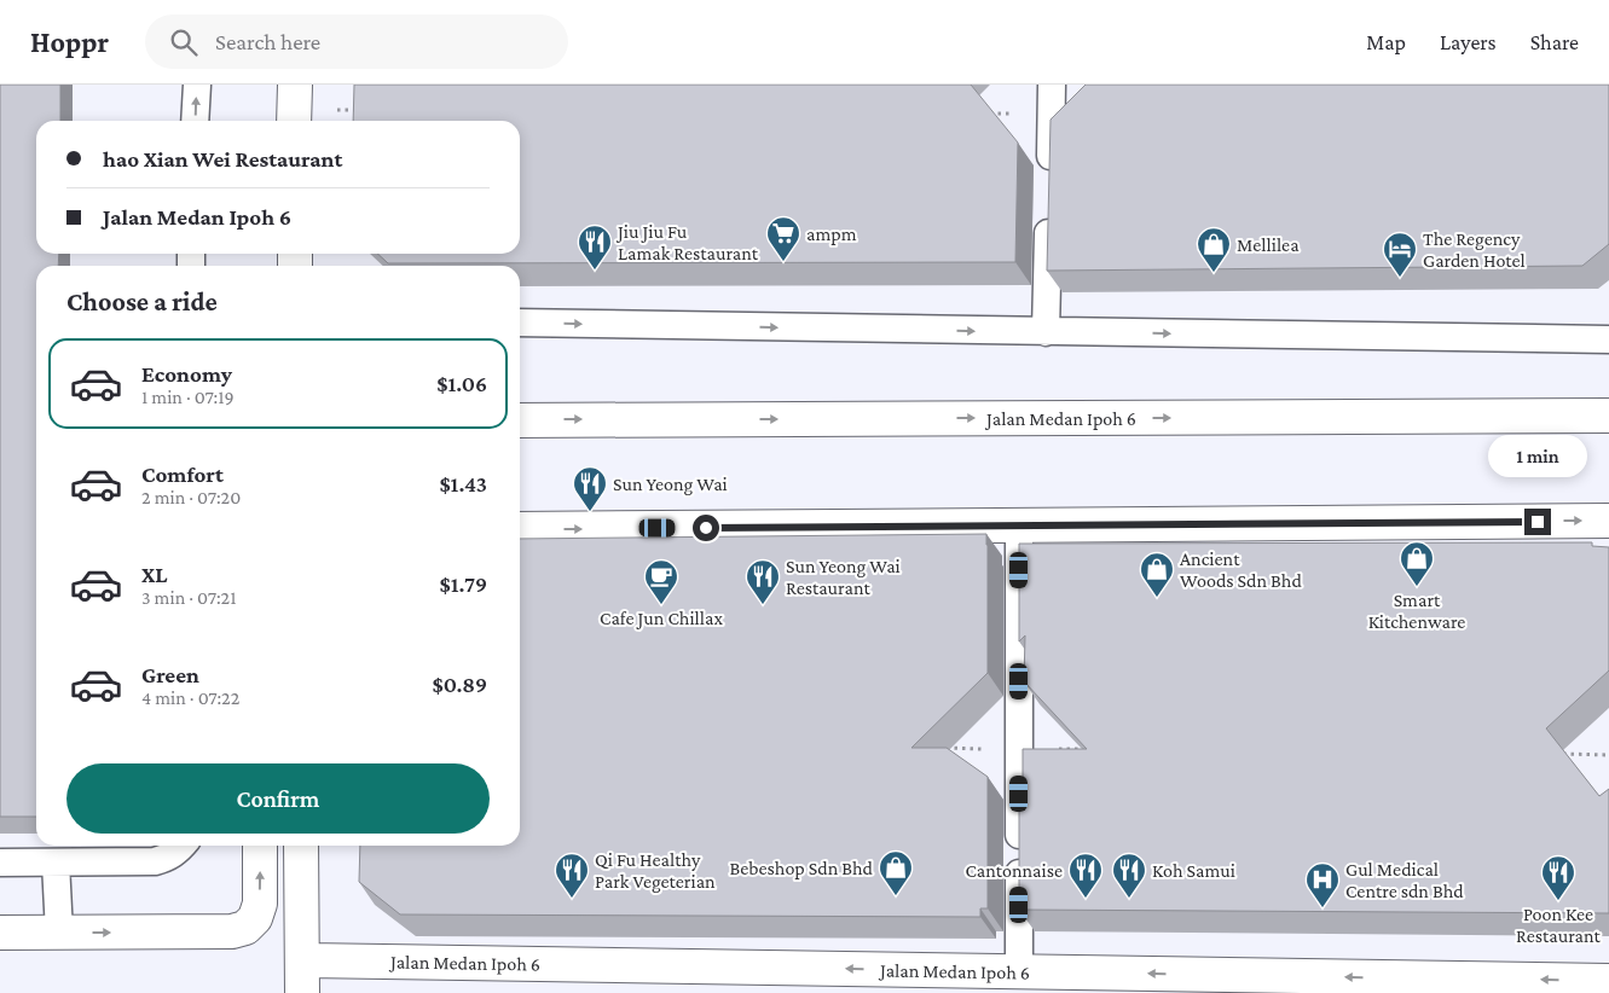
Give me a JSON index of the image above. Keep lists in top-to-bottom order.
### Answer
{
  "streets": {
    "street": ["Jalan Medan Ipoh 6"]
  },
  "places": {
    "supermarket": ["ampm"],
    "restaurant": [
      "Jiu Jiu Fu Lamak Restaurant",
      "Sun Yeong Wai",
      "Sun Yeong Wai Restaurant",
      "Qi Fu Healthy Park Vegeterian",
      "Cantonnaise",
      "Koh Samui",
      "Poon Kee Restaurant"
    ],
    "shop": [
      "Mellilea",
      "Smart Kitchenware",
      "Ancient Woods Sdn Bhd",
      "Bebeshop Sdn Bhd"
    ],
    "hotel": ["The Regency Garden Hotel"],
    "cafe": ["Cafe Jun Chillax"],
    "hospital": ["Gul Medical Centre sdn Bhd"]
  },
  "page": {
    "header": "Hoppr",
    "search": "Search here",
    "nav": ["Map", "Layers", "Share"],
    "banner": ["hao Xian Wei Restaurant", "Jalan Medan Ipoh 6"],
    "heading": "Choose a ride",
    "list": [
      {
        "name": "Economy",
        "note": "1 min · 07:19",
        "value": "$1.06"
      },
      {
        "name": "Comfort",
        "note": "2 min · 07:20",
        "value": "$1.43"
      },
      {
        "name": "XL",
        "note": "3 min · 07:21",
        "value": "$1.79"
      },
      {
        "name": "Green",
        "note": "4 min · 07:22",
        "value": "$0.89"
      }
    ],
    "bubble": "1 min",
    "buttons": "Confirm"
  }
}
